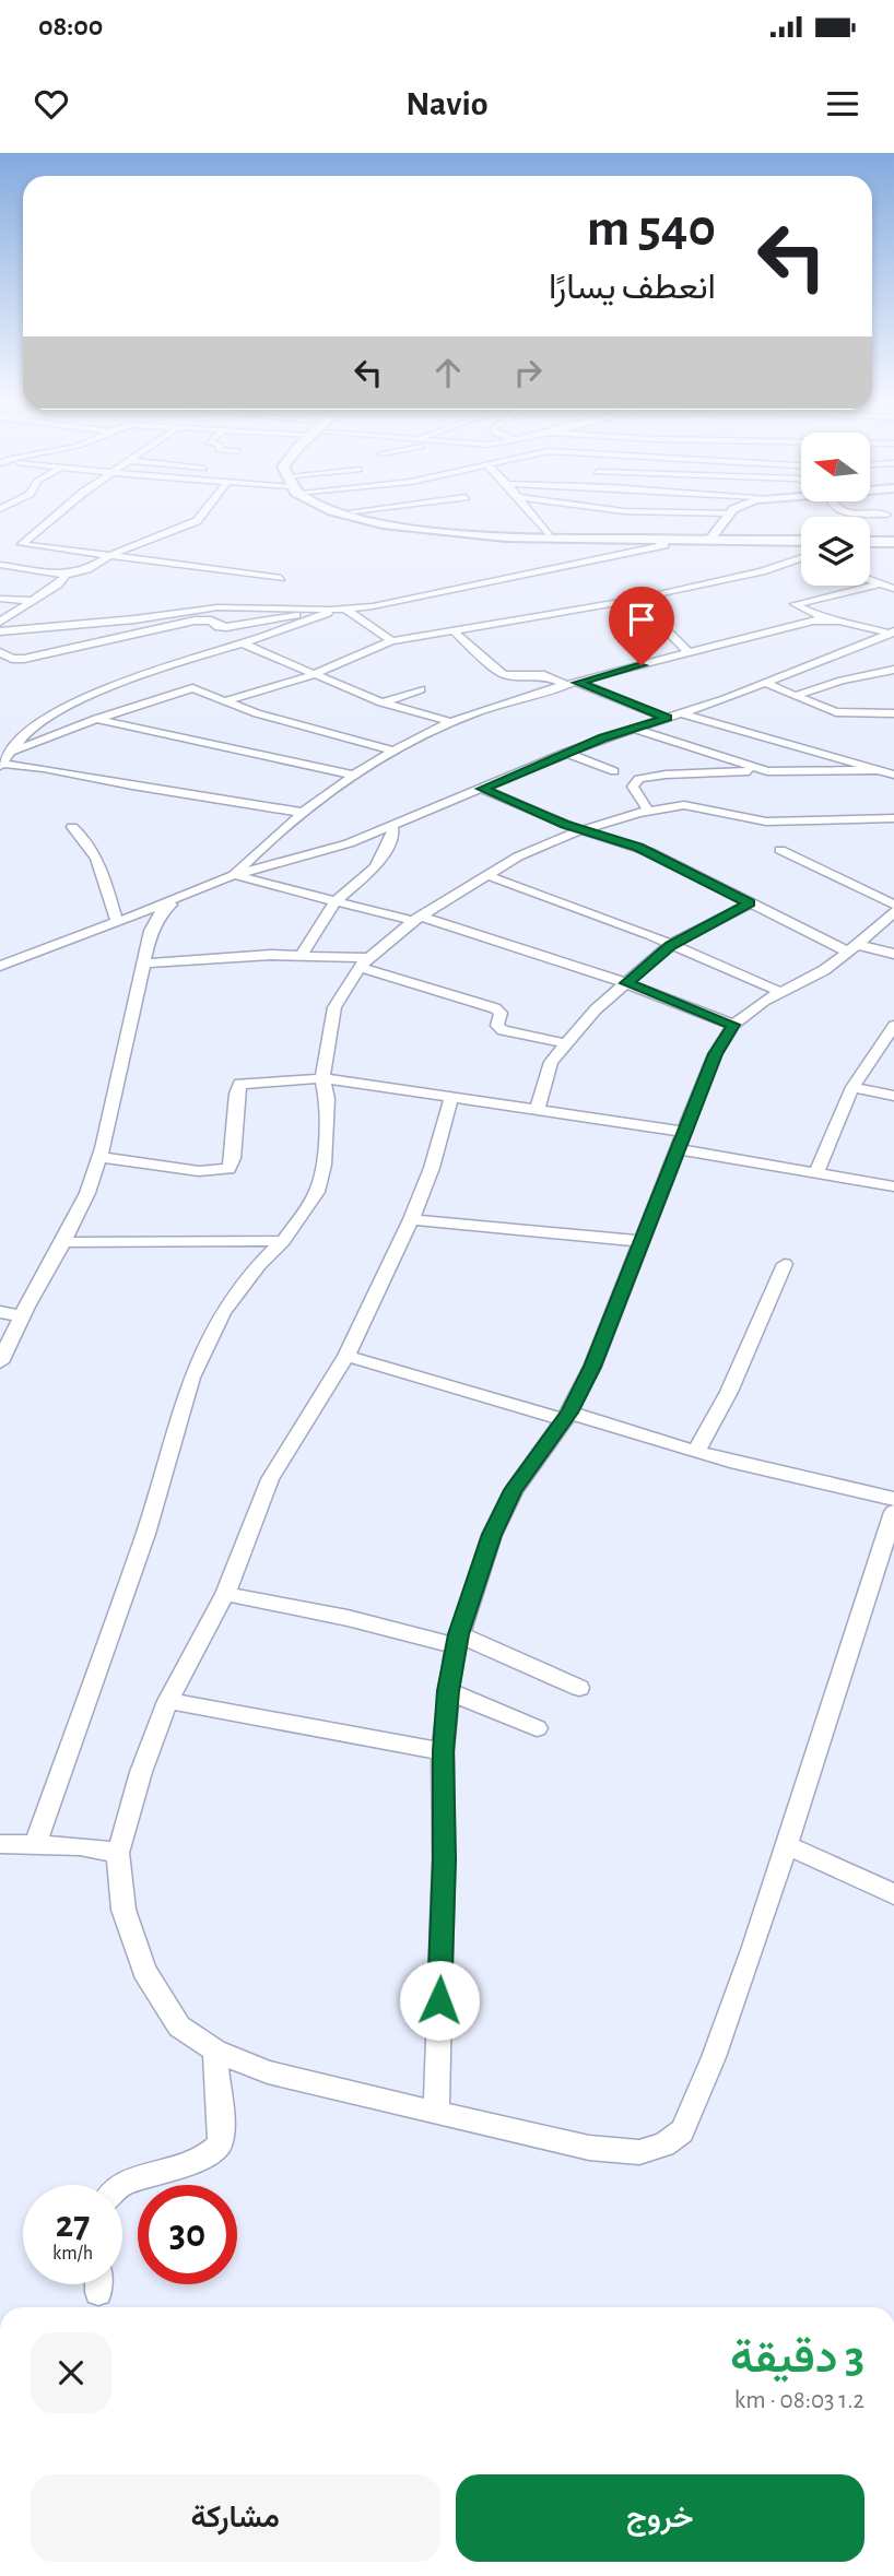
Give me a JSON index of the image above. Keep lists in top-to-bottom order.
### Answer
{
  "north": "left",
  "page": {
    "status": "08:00",
    "header": "Navio",
    "turn": ["540 m", "انعطف يسارًا"],
    "speed": "27 km/h",
    "limit": "30",
    "heading": ["3 دقيقة", "1.2 km · 08:03"],
    "buttons": ["خروج", "مشاركة"]
  }
}
